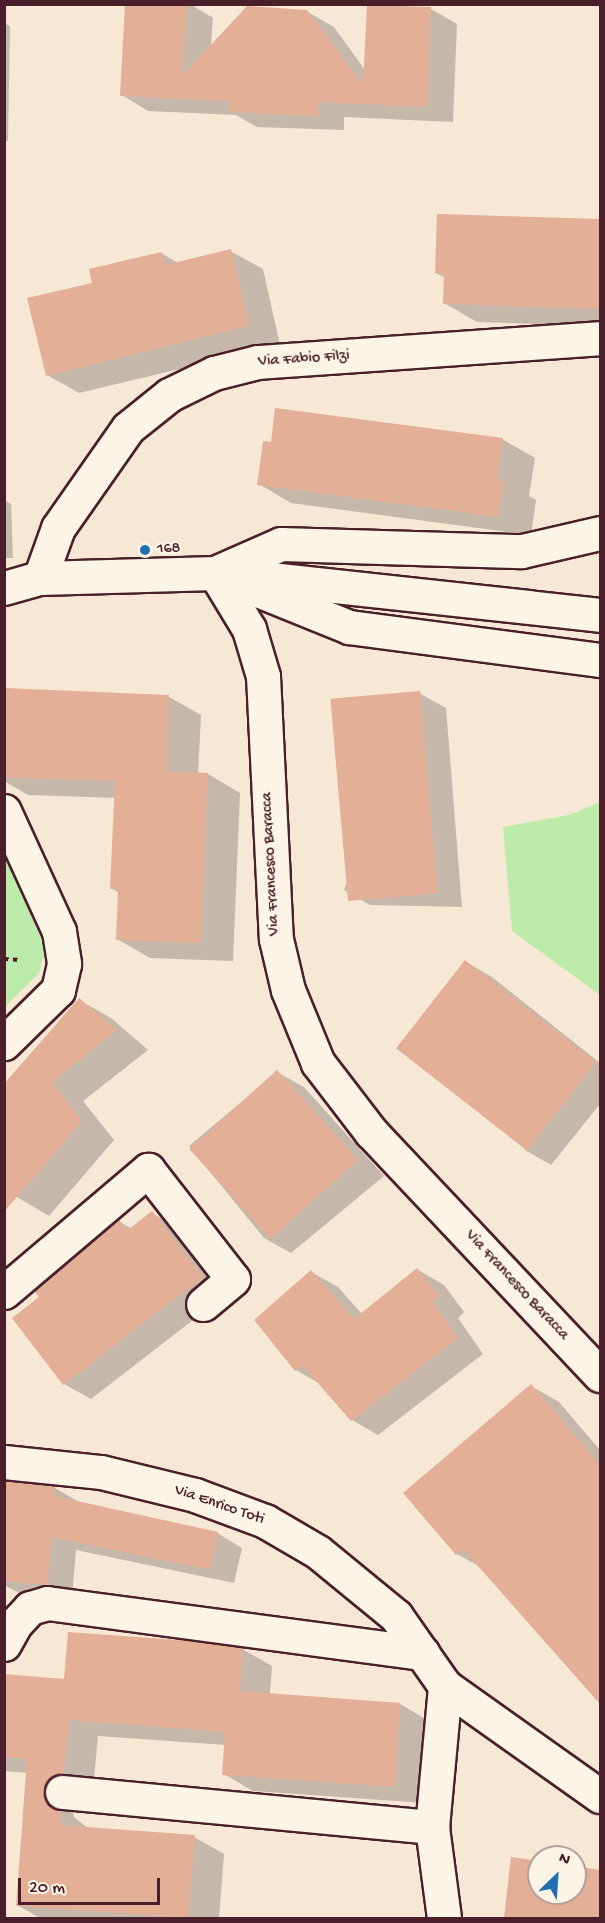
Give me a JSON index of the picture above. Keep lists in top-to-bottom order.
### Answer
{
  "streets": {
    "street": ["Via Fabio Filzi", "Via Francesco Baracca", "Via Enrico Toti"]
  },
  "places": ["168"],
  "scale_bar": "20 m",
  "north": "top right"
}
